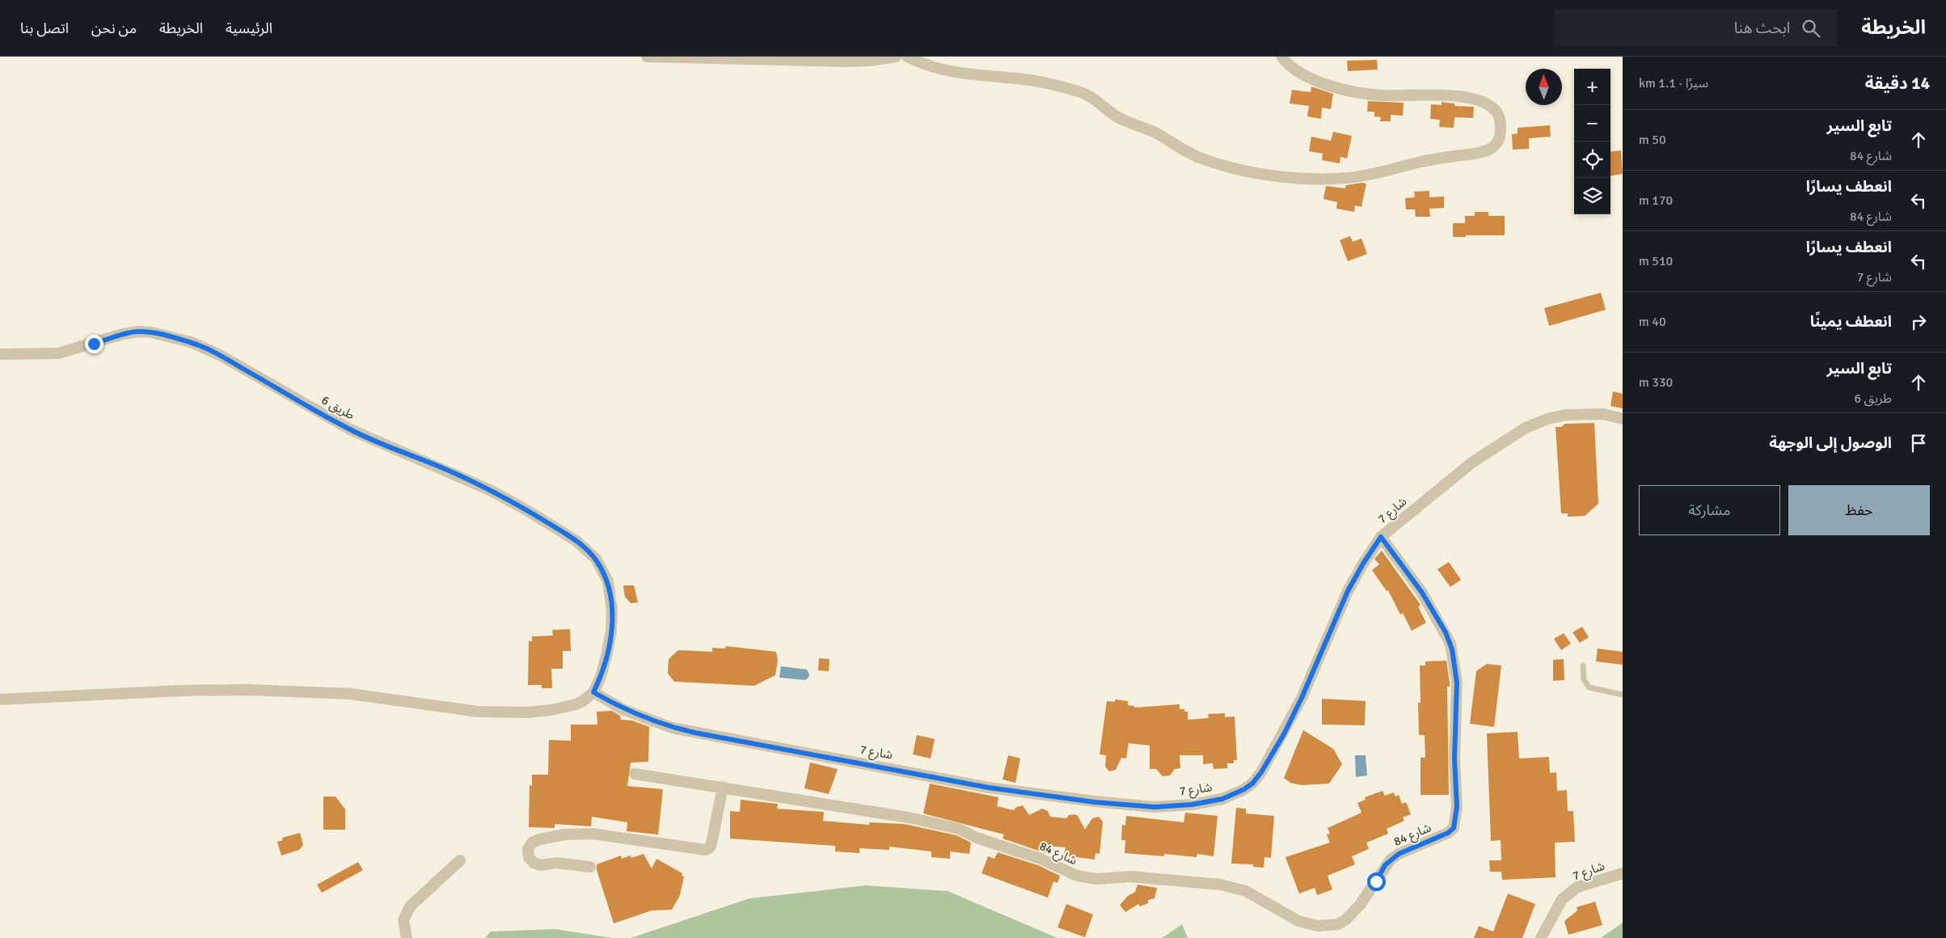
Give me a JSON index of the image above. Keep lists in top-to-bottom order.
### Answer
{
  "streets": {
    "street": ["طريق 6", "شارع 7", "شارع 84"]
  },
  "crossings": [
    ["طريق 6", "شارع 7"],
    ["شارع 7", "شارع 84"]
  ],
  "north": "top",
  "page": {
    "header": "الخريطة",
    "search": "ابحث هنا",
    "nav": [
      "الرئيسية",
      "الخريطة",
      "من نحن",
      "اتصل بنا"
    ],
    "heading": ["14 دقيقة", "سيرًا · 1.1 km"],
    "map_buttons": ["+", "−"],
    "list": [
      ["تابع السير", "شارع 84", "50 m"],
      ["انعطف يسارًا", "شارع 84", "170 m"],
      ["انعطف يسارًا", "شارع 7", "510 m"],
      ["انعطف يمينًا", "40 m"],
      ["تابع السير", "طريق 6", "330 m"],
      "الوصول إلى الوجهة"
    ],
    "buttons": ["حفظ", "مشاركة"]
  }
}
